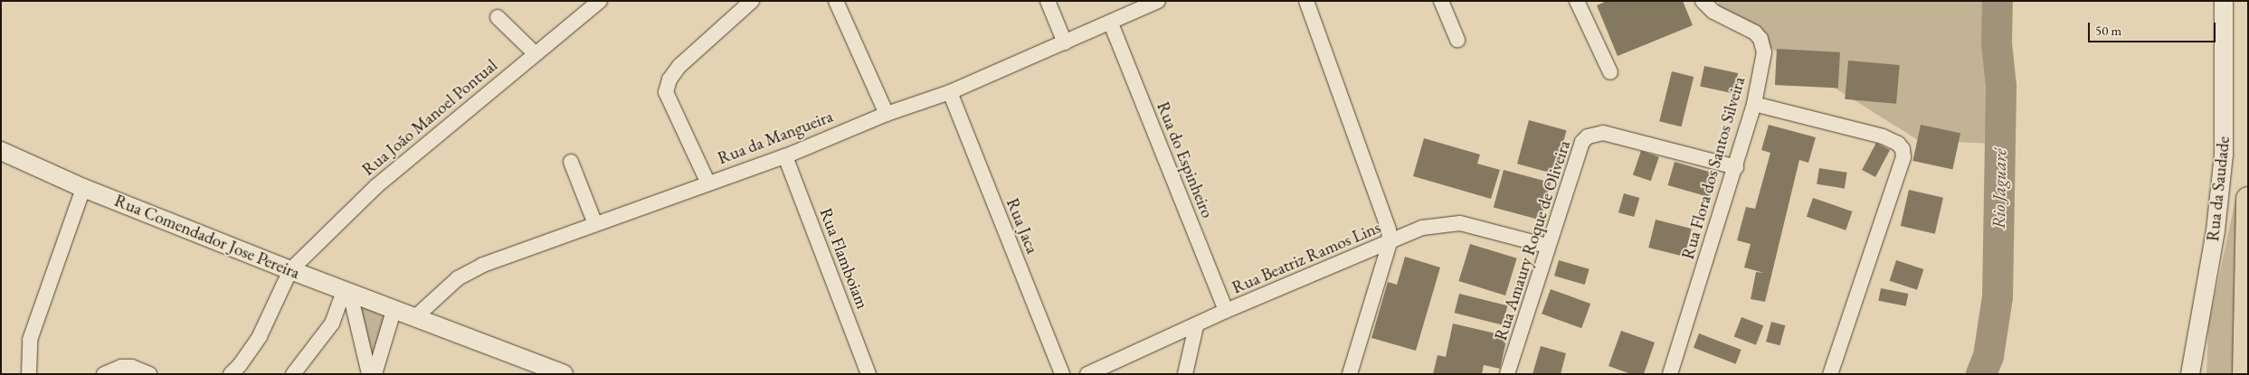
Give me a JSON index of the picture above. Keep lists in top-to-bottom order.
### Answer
{
  "streets": {
    "street": [
      "Rua João Manoel Pontual",
      "Rua da Mangueira",
      "Rua do Espinheiro",
      "Rua Flora dos Santos Silveira",
      "Rua da Saudade",
      "Rua Jaca",
      "Rua Comendador Jose Pereira",
      "Rua Amaury Roque de Oliveira",
      "Rua Beatriz Ramos Lins",
      "Rua Flamboiam"
    ]
  },
  "crossings": [
    ["Rua João Manoel Pontual", "Rua Comendador Jose Pereira"],
    ["Rua da Mangueira", "Rua do Espinheiro"],
    ["Rua da Mangueira", "Rua Jaca"],
    ["Rua da Mangueira", "Rua Comendador Jose Pereira"],
    ["Rua da Mangueira", "Rua Flamboiam"],
    ["Rua do Espinheiro", "Rua Beatriz Ramos Lins"],
    ["Rua Flora dos Santos Silveira", "Rua Amaury Roque de Oliveira"],
    ["Rua Amaury Roque de Oliveira", "Rua Beatriz Ramos Lins"]
  ],
  "water": ["Rio Jaguaré"],
  "scale_bar": "50 m"
}
